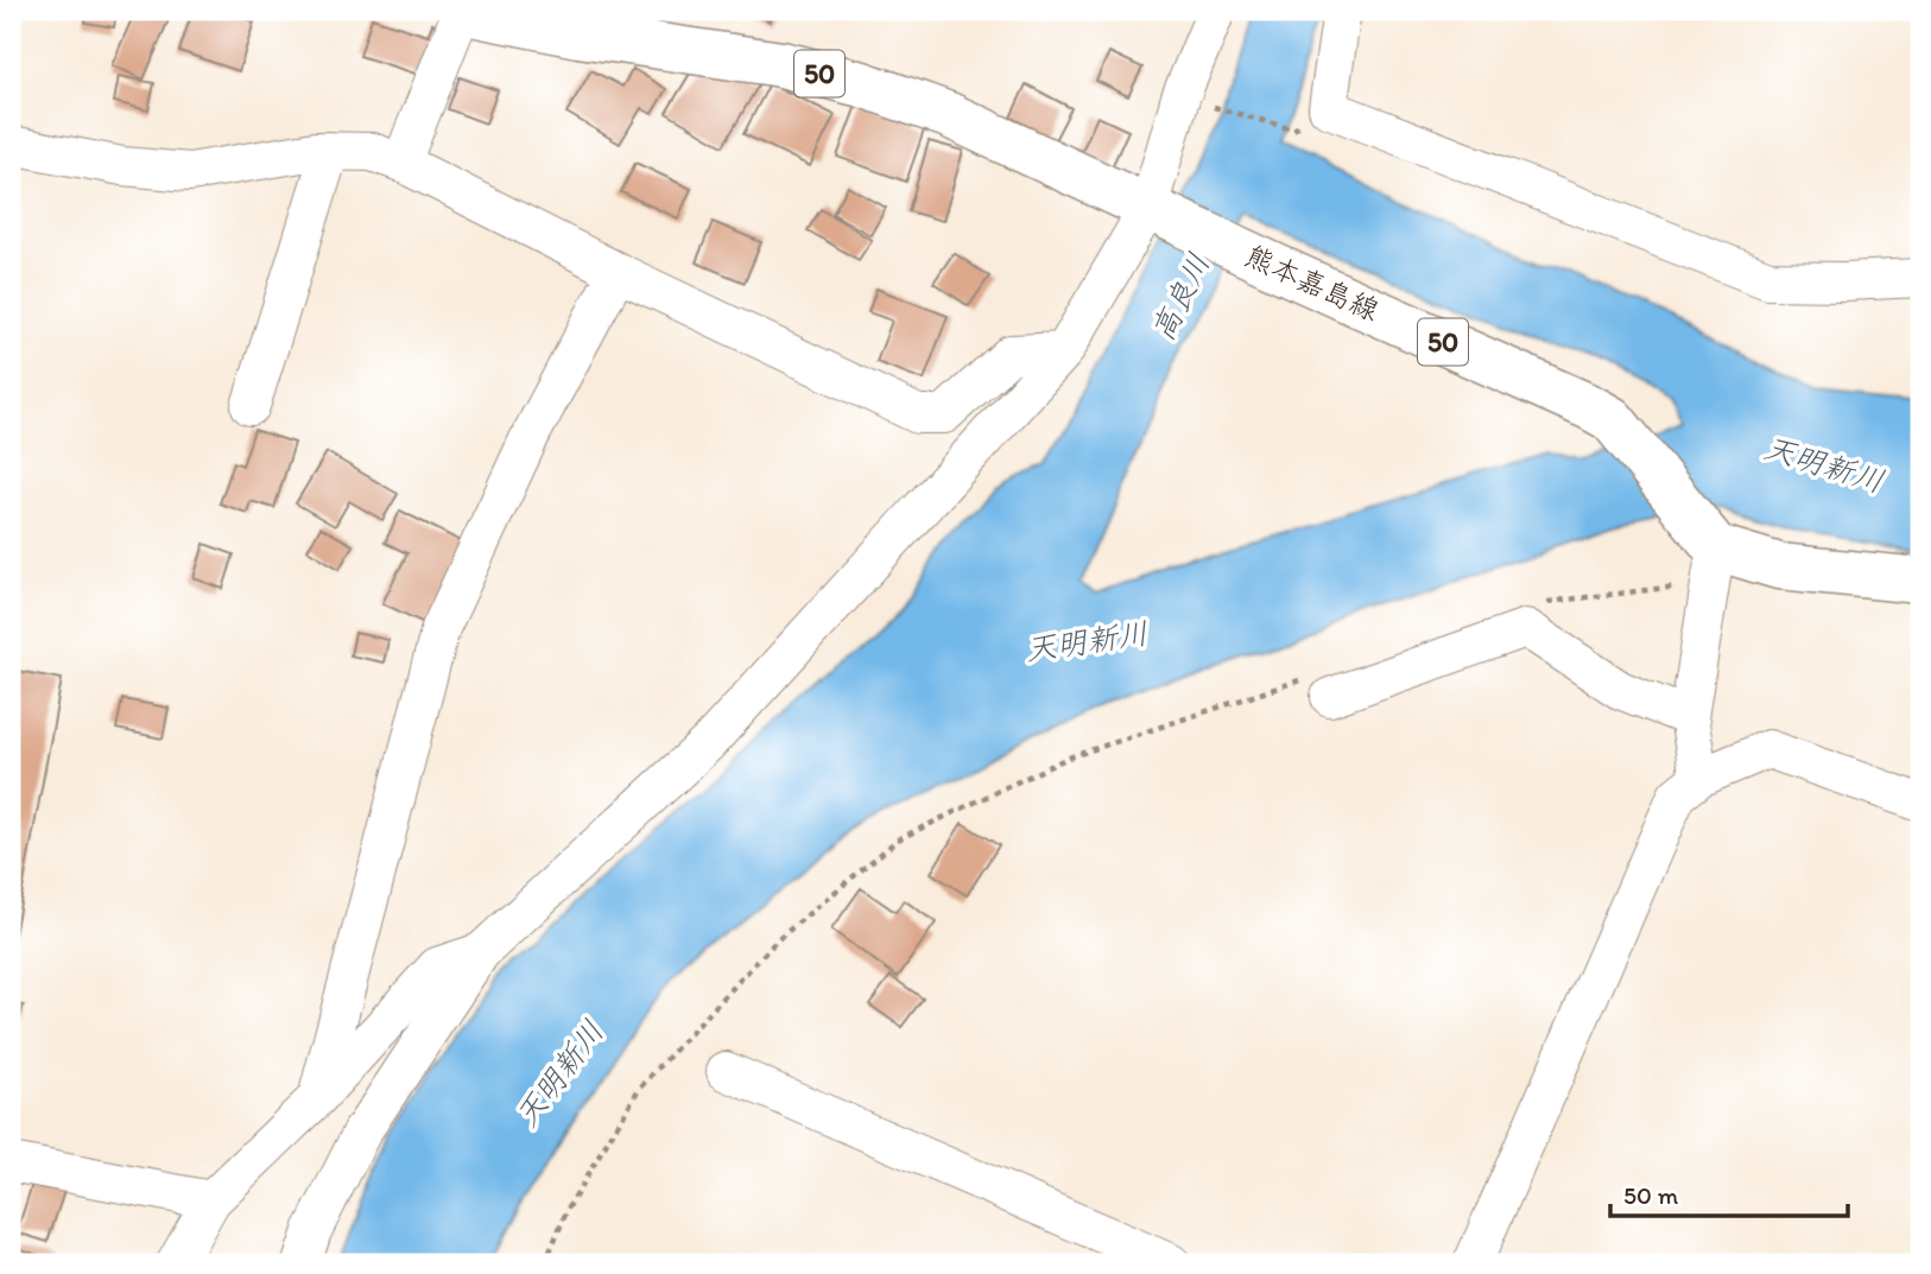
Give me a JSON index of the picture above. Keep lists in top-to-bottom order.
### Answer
{
  "streets": {
    "main road": ["50", "熊本嘉島線"]
  },
  "water": ["高良川", "天明新川"],
  "scale_bar": "50 m"
}
